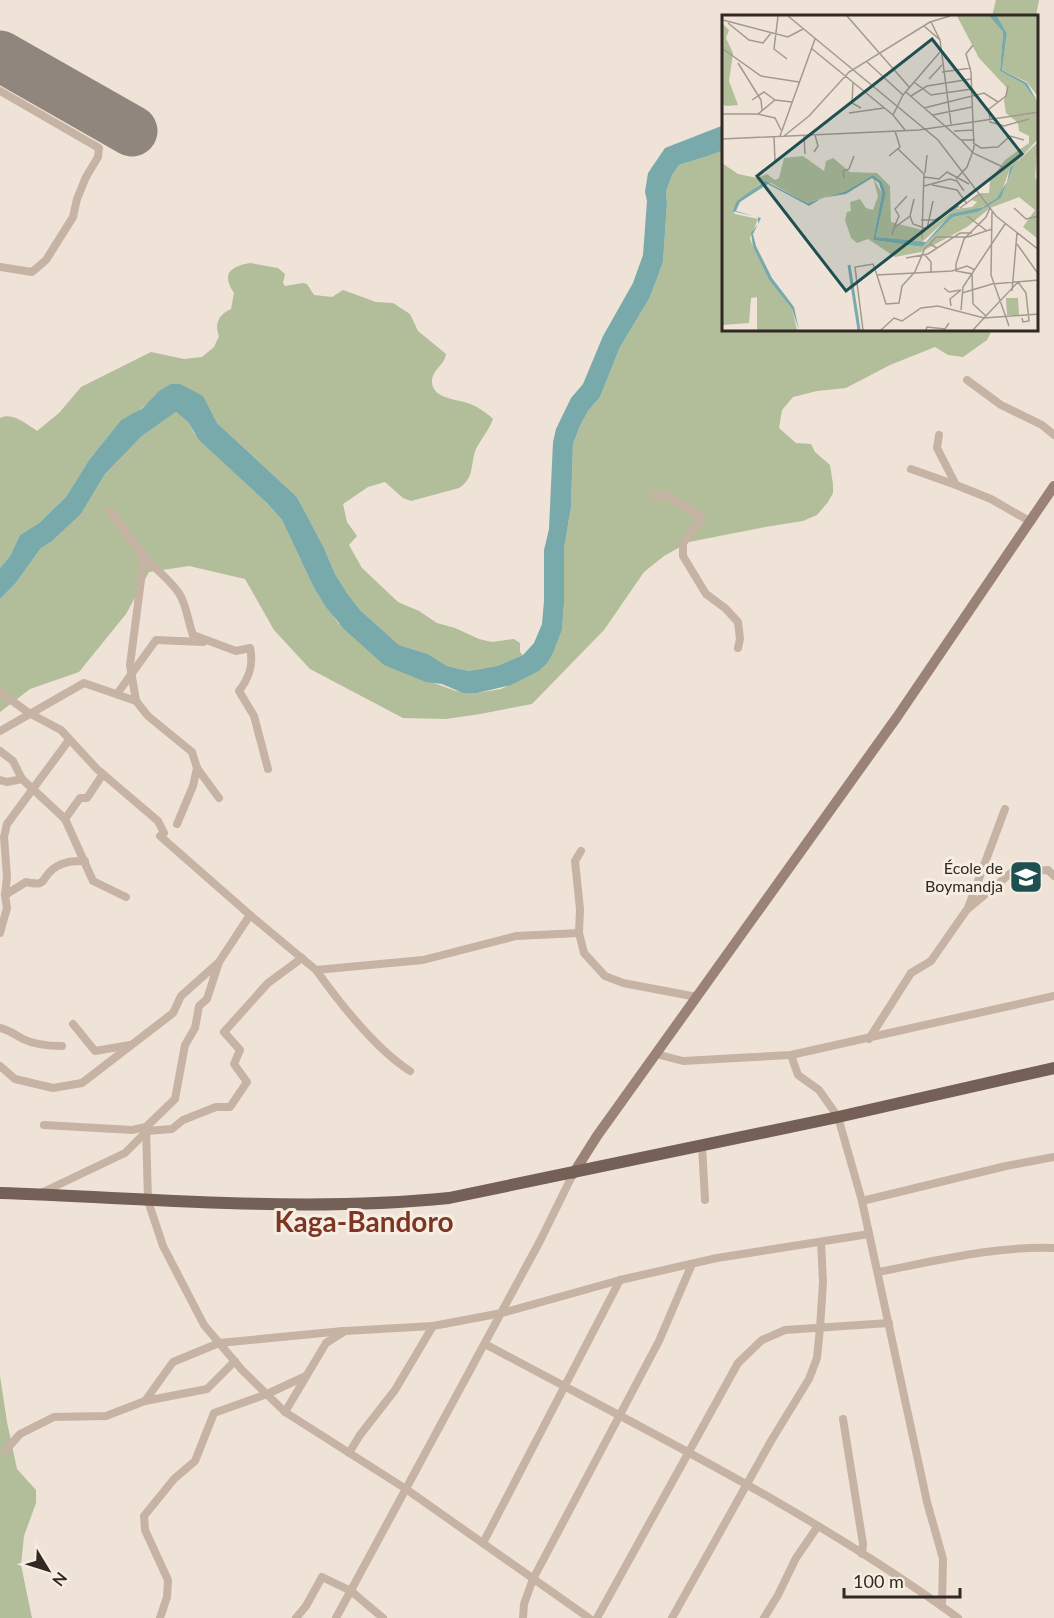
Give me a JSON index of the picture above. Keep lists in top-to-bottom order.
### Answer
{
  "districts": ["Kaga-Bandoro"],
  "places": {
    "school or university": ["École de Boymandja"]
  },
  "scale_bar": "100 m",
  "north": "bottom right"
}
